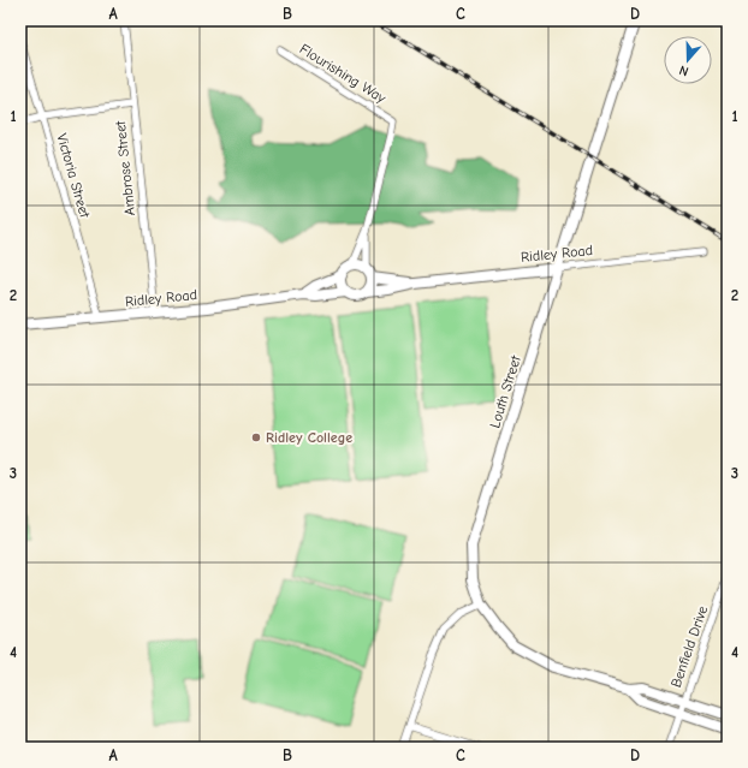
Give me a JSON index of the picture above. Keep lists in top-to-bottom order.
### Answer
{
  "streets": {
    "main road": ["Ridley Road", "Louth Street"],
    "street": [
      "Flourishing Way",
      "Ambrose Street",
      "Victoria Street",
      "Benfield Drive"
    ]
  },
  "crossings": [
    ["Flourishing Way", "Ridley Road"],
    ["Ambrose Street", "Ridley Road"],
    ["Victoria Street", "Ridley Road"],
    ["Ridley Road", "Louth Street"],
    ["Louth Street", "Benfield Drive"]
  ],
  "places": ["Ridley College"],
  "north": "bottom",
  "grid": {
    "columns": [
      "A",
      "B",
      "C",
      "D"
    ],
    "rows": [
      "1",
      "2",
      "3",
      "4"
    ]
  }
}
